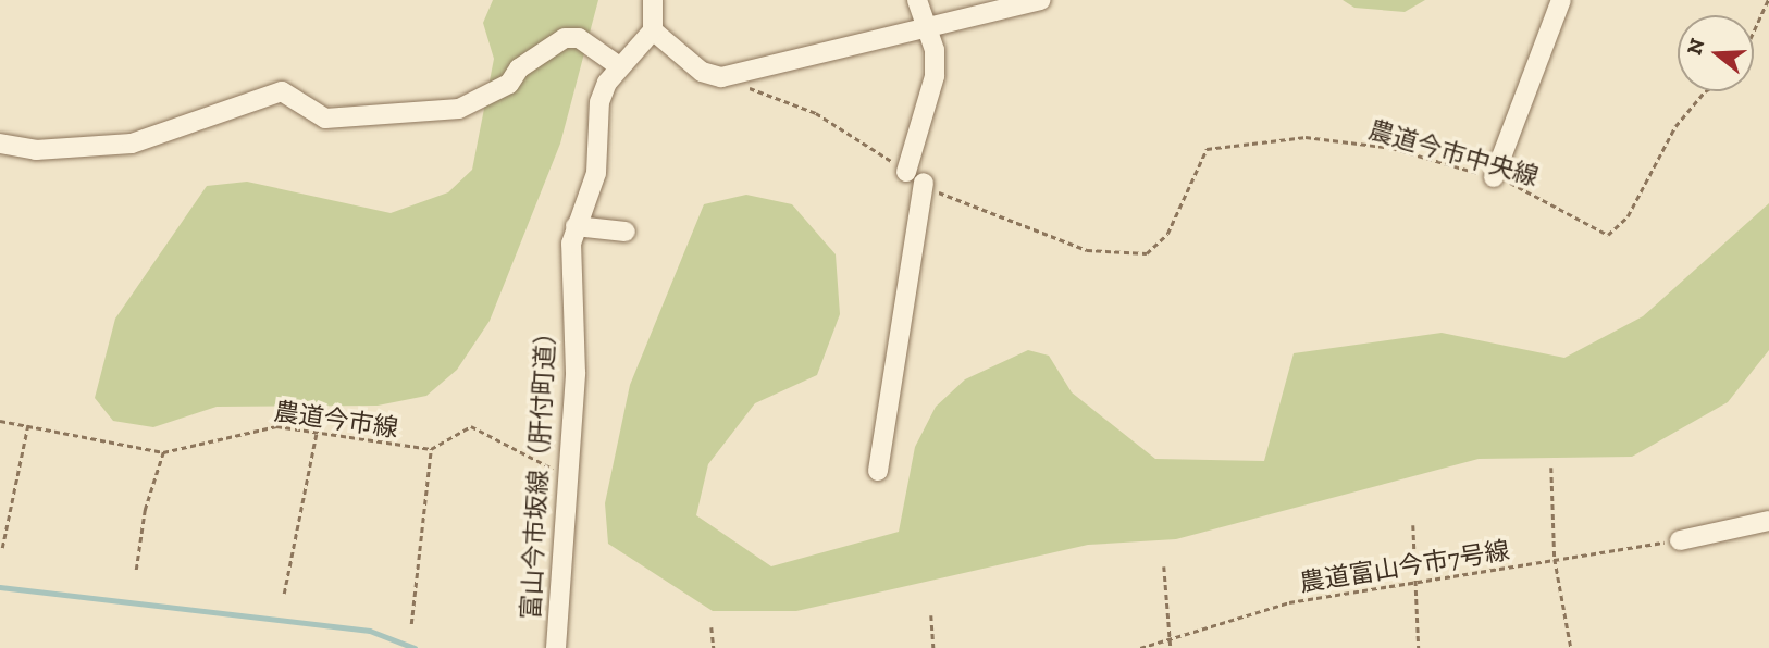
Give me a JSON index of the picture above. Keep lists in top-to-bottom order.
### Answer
{
  "streets": {
    "street": ["富山今市坂線（肝付町道）"],
    "path": ["農道今市中央線", "農道今市線", "農道富山今市7号線"]
  },
  "crossings": [
    ["農道今市線", "富山今市坂線（肝付町道）"]
  ],
  "north": "left"
}
